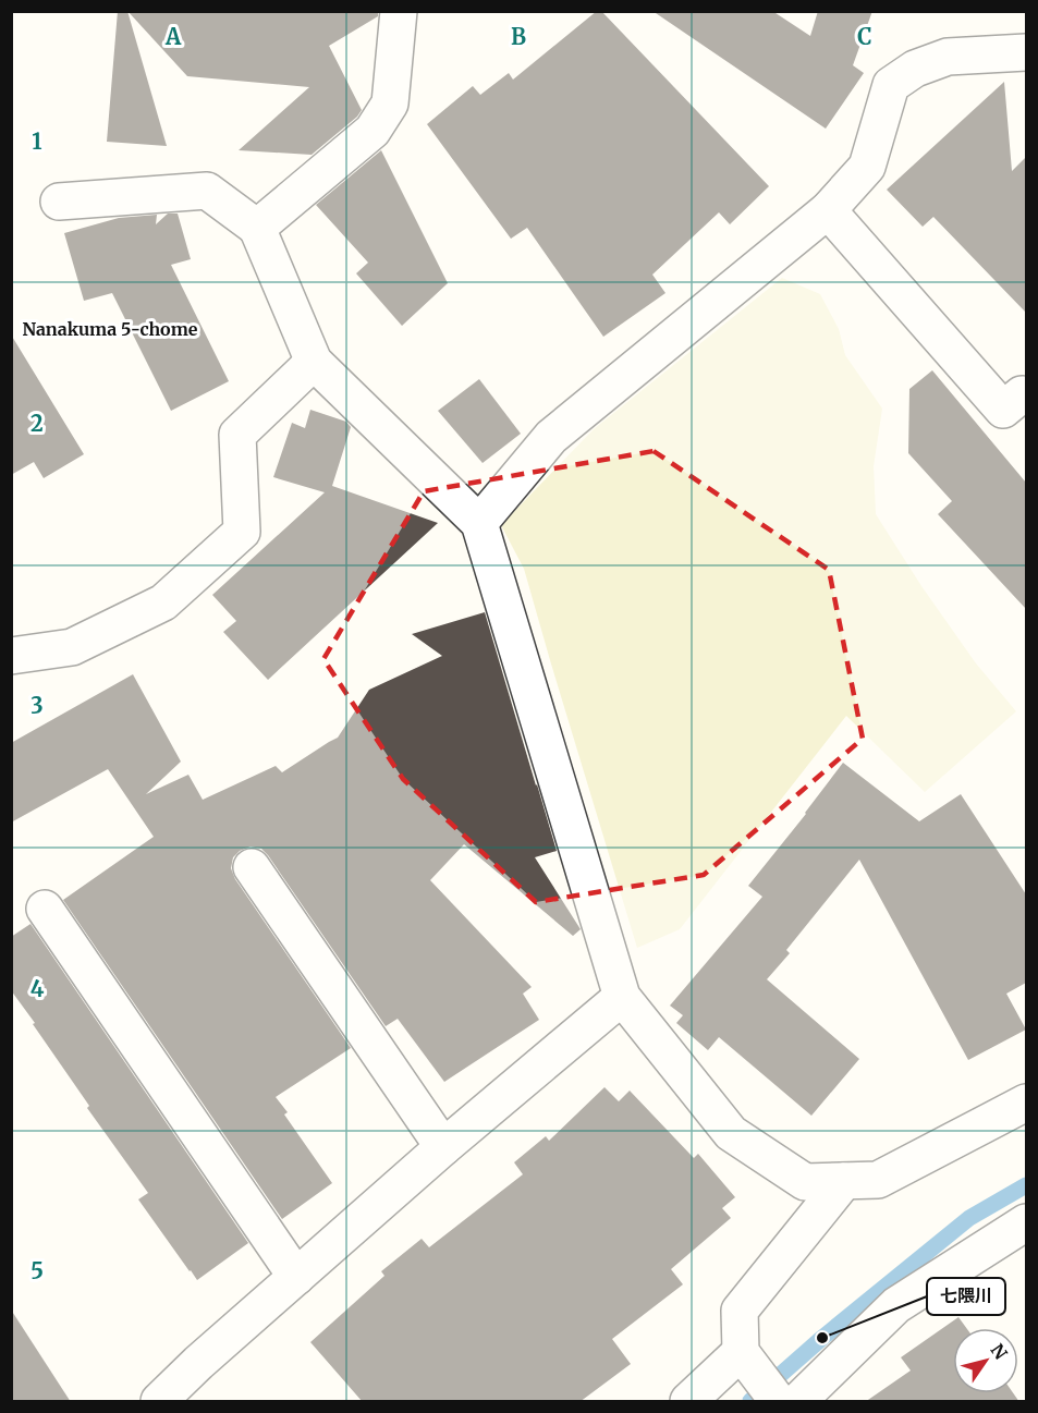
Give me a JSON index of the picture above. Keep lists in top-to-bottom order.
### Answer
{
  "districts": ["Nanakuma 5-chome"],
  "places": ["七隈川"],
  "north": "top right",
  "grid": {
    "columns": ["A", "B", "C"],
    "rows": [
      "1",
      "2",
      "3",
      "4",
      "5"
    ]
  }
}
